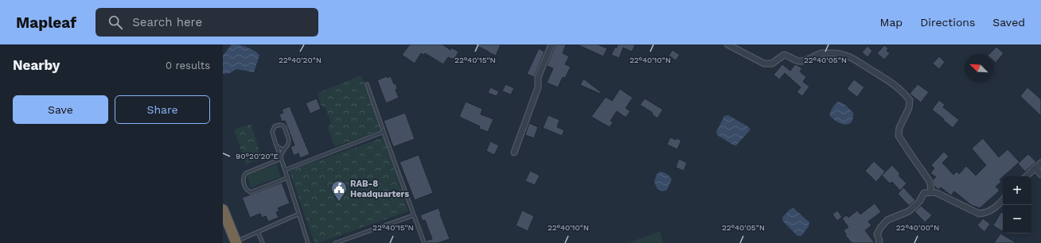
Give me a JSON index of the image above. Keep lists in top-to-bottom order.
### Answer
{
  "places": {
    "public building": ["RAB-8 Headquarters"]
  },
  "north": "top left",
  "page": {
    "header": "Mapleaf",
    "search": "Search here",
    "nav": ["Map", "Directions", "Saved"],
    "heading": ["Nearby", "0 results"],
    "buttons": ["Save", "Share"],
    "map_buttons": ["+", "−"]
  },
  "coordinates": [
    "22°40'20\"N",
    "22°40'10\"N",
    "22°40'05\"N",
    "22°40'15\"N",
    "90°20'20\"E",
    "22°40'00\"N"
  ]
}
